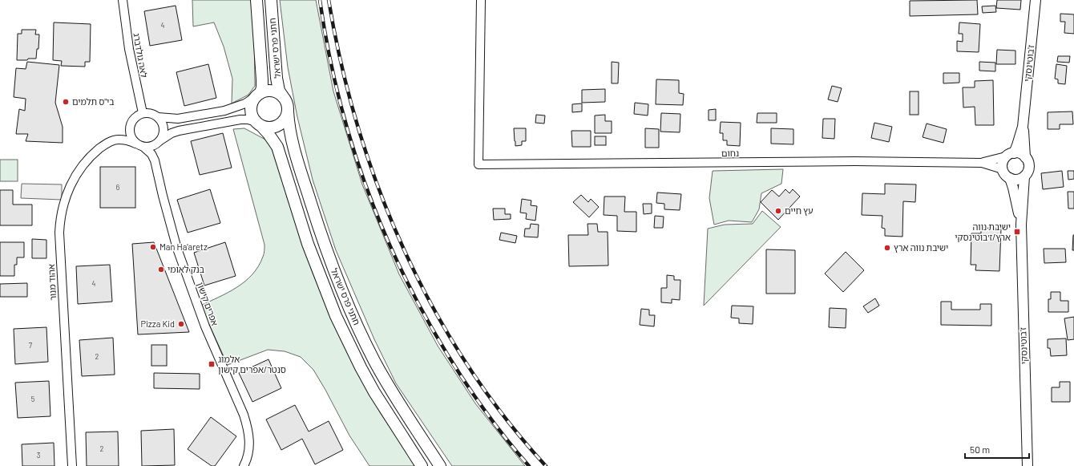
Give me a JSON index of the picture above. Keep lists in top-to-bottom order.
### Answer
{
  "streets": {
    "main road": ["חתני פרס ישראל"],
    "street": [
      "לאה גולדברג",
      "ז'בוטינסקי",
      "נחום",
      "אהוד מנור",
      "אפרים קישון"
    ]
  },
  "crossings": [
    ["לאה גולדברג", "אהוד מנור"],
    ["לאה גולדברג", "אפרים קישון"],
    ["ז'בוטינסקי", "נחום"],
    ["אהוד מנור", "אפרים קישון"]
  ],
  "places": {
    "other": [
      "בי\"ס תלמים",
      "עץ חיים",
      "Man Ha'aretz",
      "ישיבת נווה ארץ",
      "בנק לאומי",
      "Pizza Kid"
    ],
    "transit": ["ישיבת נווה ארץ/ז׳בוטינסקי", "אלמוג סנטר/אפרים קישון"]
  },
  "house_numbers": [
    "4",
    "6",
    "4",
    "7",
    "2",
    "5",
    "2",
    "3"
  ],
  "scale_bar": "50 m"
}
